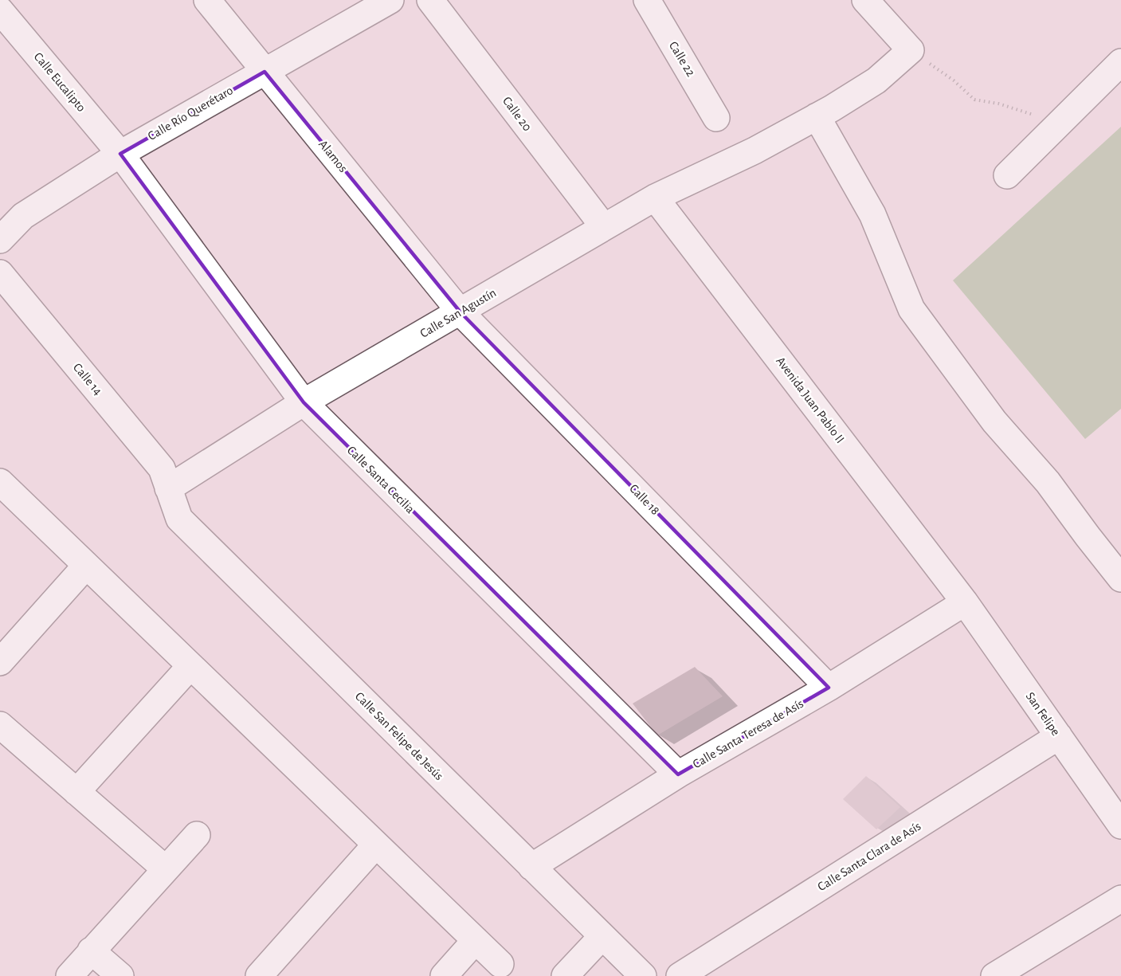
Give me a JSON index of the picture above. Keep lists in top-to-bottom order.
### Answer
{
  "streets": {
    "street": [
      "Calle 22",
      "Calle Eucalipto",
      "Calle Río Querétaro",
      "Calle 20",
      "Alamos",
      "Calle San Agustín",
      "Calle 14",
      "Avenida Juan Pablo II",
      "Calle Santa Cecilia",
      "Calle 18",
      "San Felipe",
      "Calle Santa Teresa de Asís",
      "Calle San Felipe de Jesús",
      "Calle Santa Clara de Asís"
    ]
  },
  "crossings": [
    ["Calle Eucalipto", "Calle Río Querétaro"],
    ["Calle Eucalipto", "Calle Santa Cecilia"],
    ["Calle Río Querétaro", "Alamos"],
    ["Calle Río Querétaro", "Calle Santa Cecilia"],
    ["Calle 20", "Calle San Agustín"],
    ["Alamos", "Calle San Agustín"],
    ["Alamos", "Calle 18"],
    ["Calle San Agustín", "Calle 14"],
    ["Calle San Agustín", "Avenida Juan Pablo II"],
    ["Calle San Agustín", "Calle Santa Cecilia"],
    ["Calle San Agustín", "Calle 18"],
    ["Calle San Agustín", "Calle San Felipe de Jesús"],
    ["Calle 14", "Calle San Felipe de Jesús"],
    ["Avenida Juan Pablo II", "San Felipe"],
    ["Avenida Juan Pablo II", "Calle Santa Teresa de Asís"],
    ["Calle Santa Cecilia", "Calle Santa Teresa de Asís"],
    ["Calle 18", "Calle Santa Teresa de Asís"],
    ["San Felipe", "Calle Santa Teresa de Asís"],
    ["San Felipe", "Calle Santa Clara de Asís"],
    ["Calle Santa Teresa de Asís", "Calle San Felipe de Jesús"]
  ]
}
